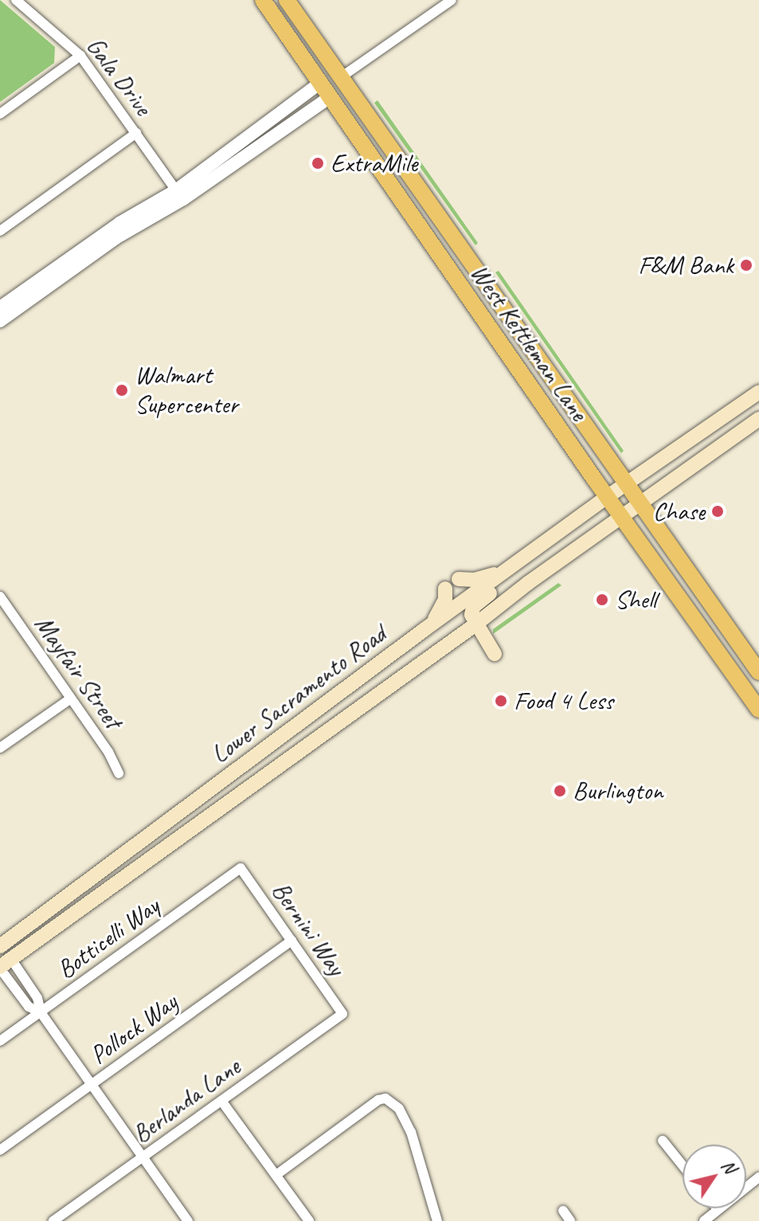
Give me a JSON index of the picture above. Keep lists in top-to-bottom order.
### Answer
{
  "streets": {
    "main road": ["West Kettleman Lane", "Lower Sacramento Road"],
    "street": [
      "Gala Drive",
      "Mayfair Street",
      "Bernini Way",
      "Botticelli Way",
      "Pollock Way",
      "Berlanda Lane"
    ]
  },
  "crossings": [
    ["West Kettleman Lane", "Lower Sacramento Road"],
    ["Bernini Way", "Botticelli Way"],
    ["Bernini Way", "Pollock Way"],
    ["Bernini Way", "Berlanda Lane"]
  ],
  "places": [
    "ExtraMile",
    "F&M Bank",
    "Walmart Supercenter",
    "Chase",
    "Shell",
    "Food 4 Less",
    "Burlington"
  ],
  "north": "top right"
}
